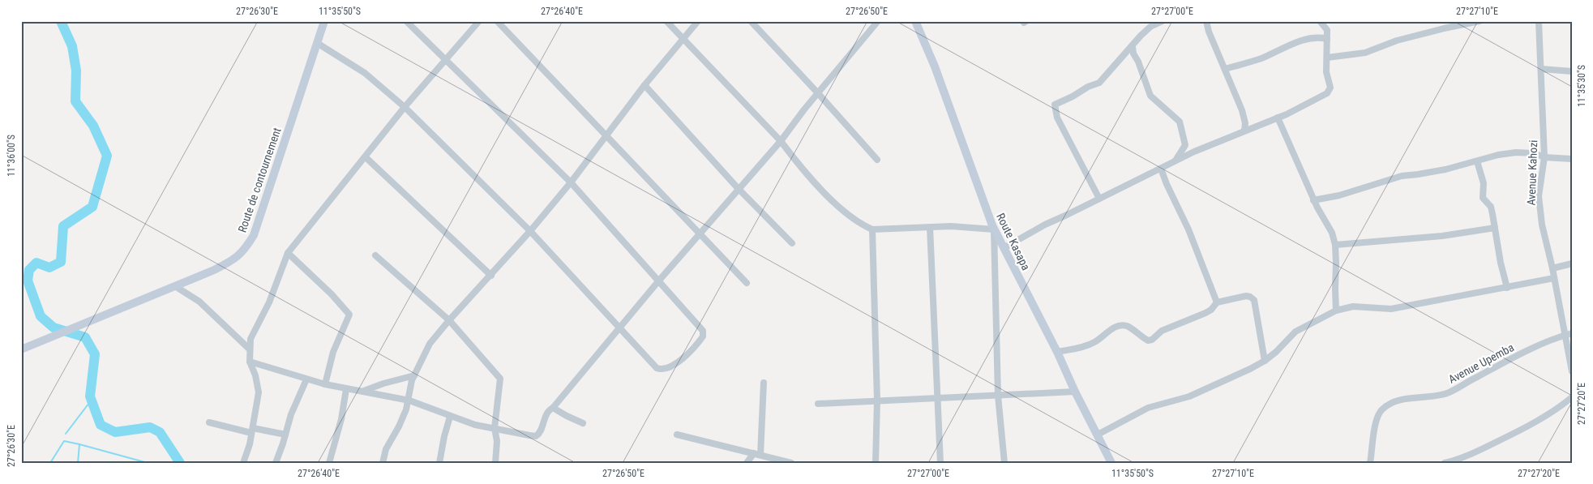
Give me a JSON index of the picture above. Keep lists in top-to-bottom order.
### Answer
{
  "streets": {
    "street": [
      "Avenue Kahozi",
      "Route de contournement",
      "Route Kasapa",
      "Avenue Upemba"
    ]
  },
  "crossings": [
    ["Avenue Kahozi", "Avenue Upemba"]
  ],
  "coordinates": [
    "27°26'30\"E",
    "11°35'50\"S",
    "27°26'40\"E",
    "27°26'50\"E",
    "27°27'00\"E",
    "27°27'10\"E",
    "11°35'30\"S",
    "11°36'00\"S",
    "27°27'20\"E"
  ]
}
